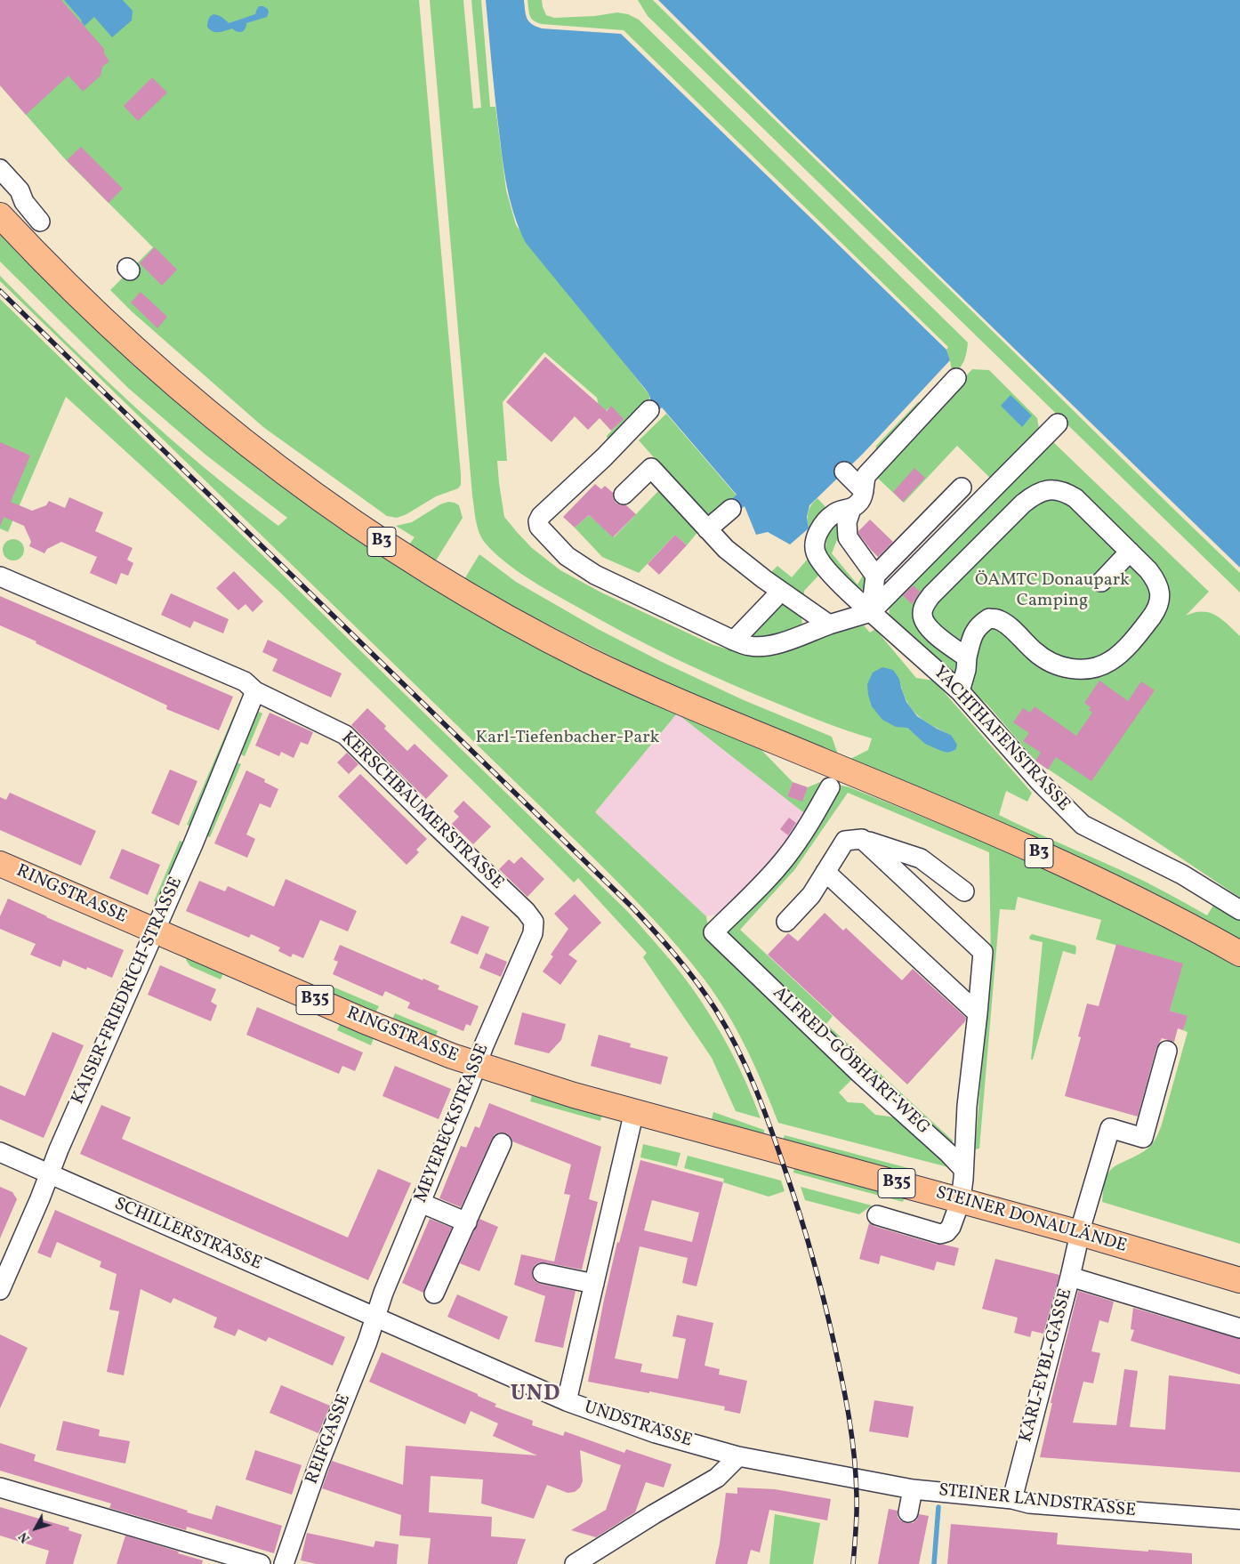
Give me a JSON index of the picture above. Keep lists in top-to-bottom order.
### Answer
{
  "streets": {
    "main road": [
      "B3",
      "RINGSTRASSE",
      "B35",
      "STEINER DONAULÄNDE"
    ],
    "street": [
      "YACHTHAFENSTRASSE",
      "KERSCHBAUMERSTRASSE",
      "KAISER-FRIEDRICH-STRASSE",
      "ALFRED-GÖBHART-WEG",
      "MEYERECKSTRASSE",
      "SCHILLERSTRASSE",
      "KARL-EYBL-GASSE",
      "UNDSTRASSE",
      "REIFGASSE",
      "STEINER LANDSTRASSE"
    ]
  },
  "crossings": [
    ["KERSCHBAUMERSTRASSE", "KAISER-FRIEDRICH-STRASSE"],
    ["KERSCHBAUMERSTRASSE", "MEYERECKSTRASSE"],
    ["RINGSTRASSE", "KAISER-FRIEDRICH-STRASSE"],
    ["RINGSTRASSE", "MEYERECKSTRASSE"],
    ["RINGSTRASSE", "STEINER DONAULÄNDE"],
    ["KAISER-FRIEDRICH-STRASSE", "SCHILLERSTRASSE"],
    ["MEYERECKSTRASSE", "SCHILLERSTRASSE"],
    ["MEYERECKSTRASSE", "UNDSTRASSE"],
    ["MEYERECKSTRASSE", "REIFGASSE"],
    ["STEINER DONAULÄNDE", "KARL-EYBL-GASSE"],
    ["SCHILLERSTRASSE", "UNDSTRASSE"],
    ["SCHILLERSTRASSE", "REIFGASSE"],
    ["KARL-EYBL-GASSE", "STEINER LANDSTRASSE"],
    ["UNDSTRASSE", "REIFGASSE"],
    ["UNDSTRASSE", "STEINER LANDSTRASSE"]
  ],
  "districts": ["UND"],
  "parks": ["ÖAMTC Donaupark Camping", "Karl-Tiefenbacher-Park"],
  "north": "bottom left"
}
